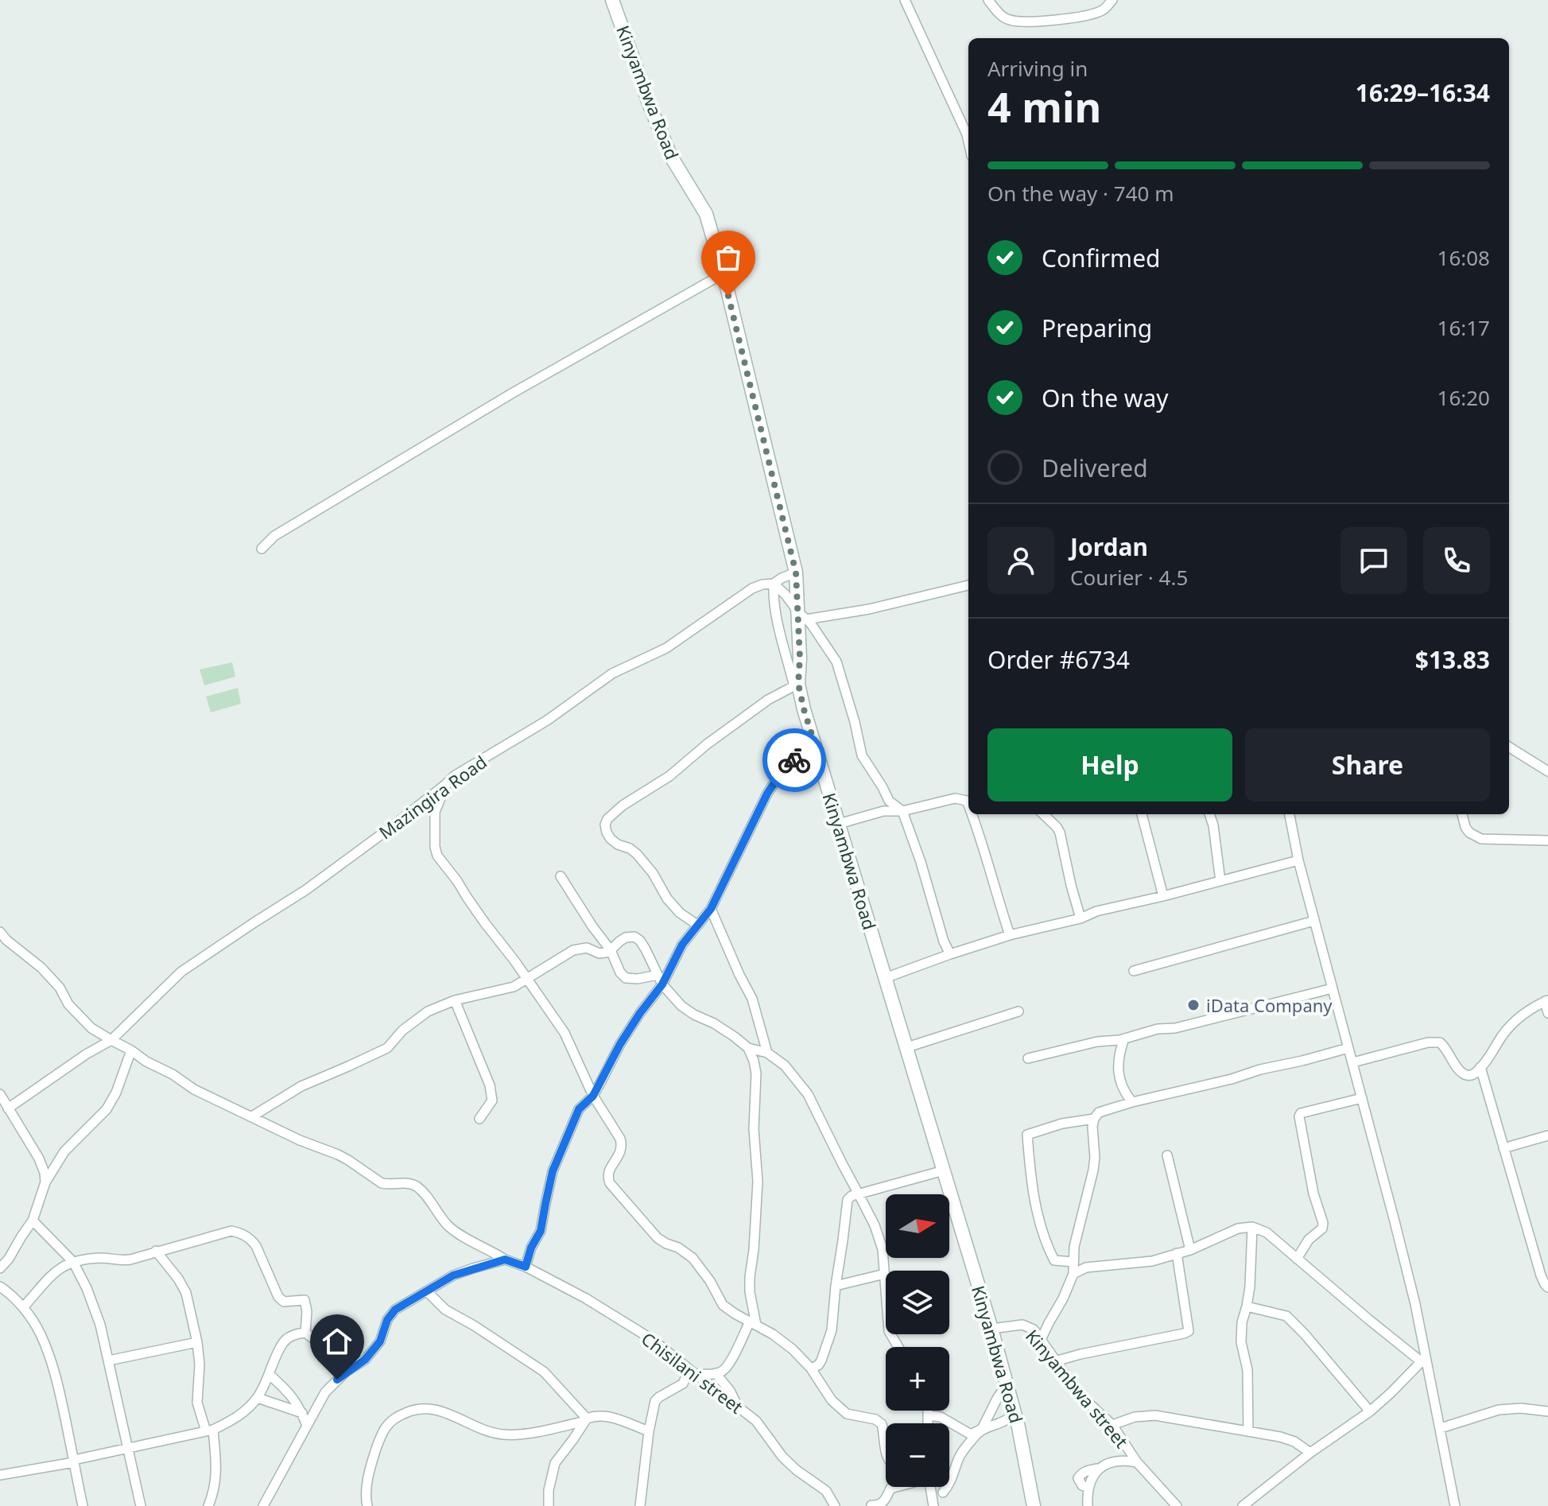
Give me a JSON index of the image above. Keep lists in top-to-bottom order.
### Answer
{
  "streets": {
    "street": [
      "Kinyambwa Road",
      "Mazingira Road",
      "Chisilani street",
      "Kinyambwa street"
    ]
  },
  "crossings": [
    ["Kinyambwa Road", "Mazingira Road"],
    ["Kinyambwa Road", "Kinyambwa street"],
    ["Mazingira Road", "Chisilani street"]
  ],
  "places": ["iData Company"],
  "north": "right",
  "page": {
    "heading": ["4 min", "Arriving in", "16:29–16:34"],
    "panel": [
      "Jordan",
      "Courier · 4.5",
      "Order #6734",
      "$13.83"
    ],
    "bar": "On the way · 740 m",
    "list": [
      ["Confirmed", "16:08"],
      ["Preparing", "16:17"],
      ["On the way", "16:20"],
      "Delivered"
    ],
    "buttons": ["Help", "Share"],
    "map_buttons": ["+", "−"]
  }
}
